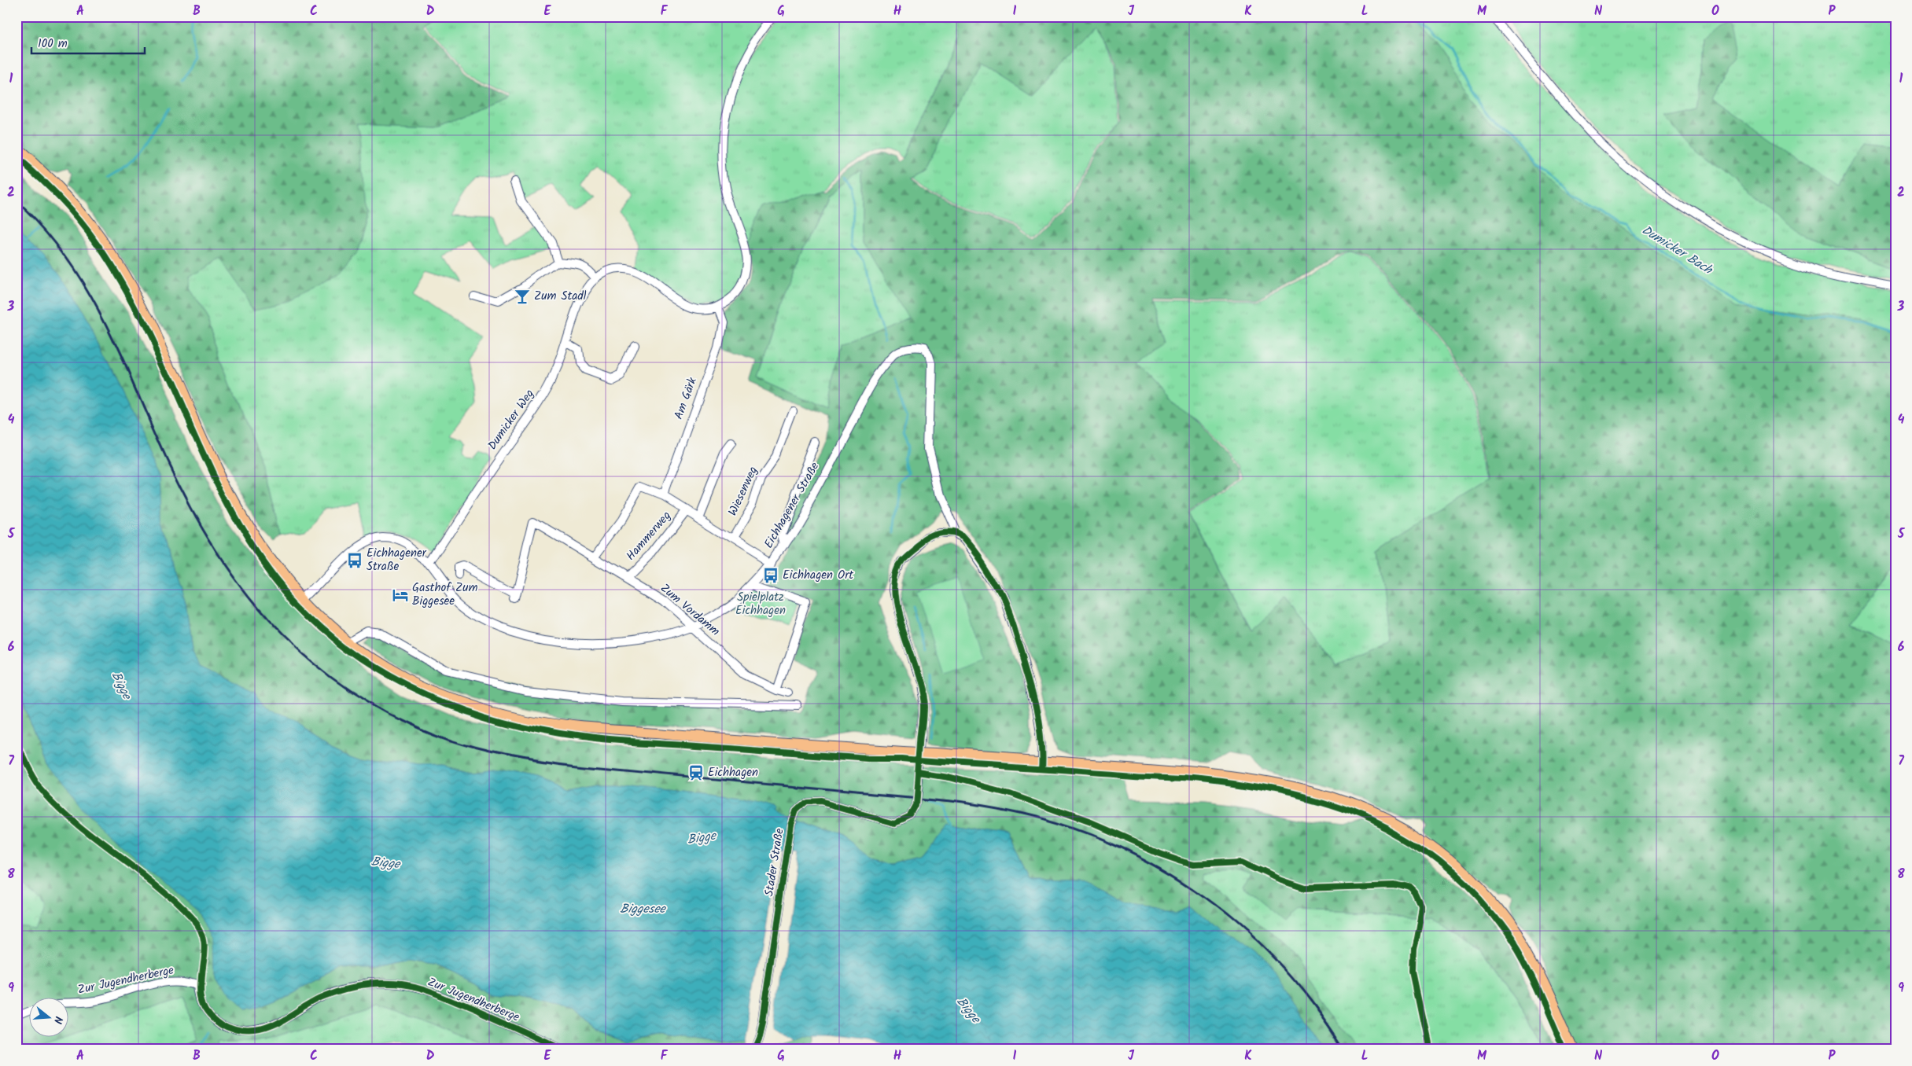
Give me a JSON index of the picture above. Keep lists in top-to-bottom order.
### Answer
{
  "streets": {
    "street": [
      "Am Gärk",
      "Dumicker Weg",
      "Wiesenweg",
      "Eichhagener Straße",
      "Hammerweg",
      "Zum Vordamm",
      "Stader Straße",
      "Zur Jugendherberge"
    ]
  },
  "crossings": [
    ["Am Gärk", "Dumicker Weg"],
    ["Dumicker Weg", "Eichhagener Straße"],
    ["Eichhagener Straße", "Zum Vordamm"],
    ["Eichhagener Straße", "Stader Straße"],
    ["Hammerweg", "Zum Vordamm"]
  ],
  "water": ["Dumicker Bach", "Bigge", "Biggesee"],
  "parks": ["Spielplatz Eichhagen"],
  "places": {
    "bar": ["Zum Stadl"],
    "bus stop": ["Eichhagener Straße", "Eichhagen Ort"],
    "hotel": ["Gasthof Zum Biggesee"],
    "station": ["Eichhagen"]
  },
  "scale_bar": "100 m",
  "north": "right",
  "grid": {
    "columns": [
      "A",
      "B",
      "C",
      "D",
      "E",
      "F",
      "G",
      "H",
      "I",
      "J",
      "K",
      "L",
      "M",
      "N",
      "O",
      "P"
    ],
    "rows": [
      "1",
      "2",
      "3",
      "4",
      "5",
      "6",
      "7",
      "8",
      "9"
    ]
  }
}
